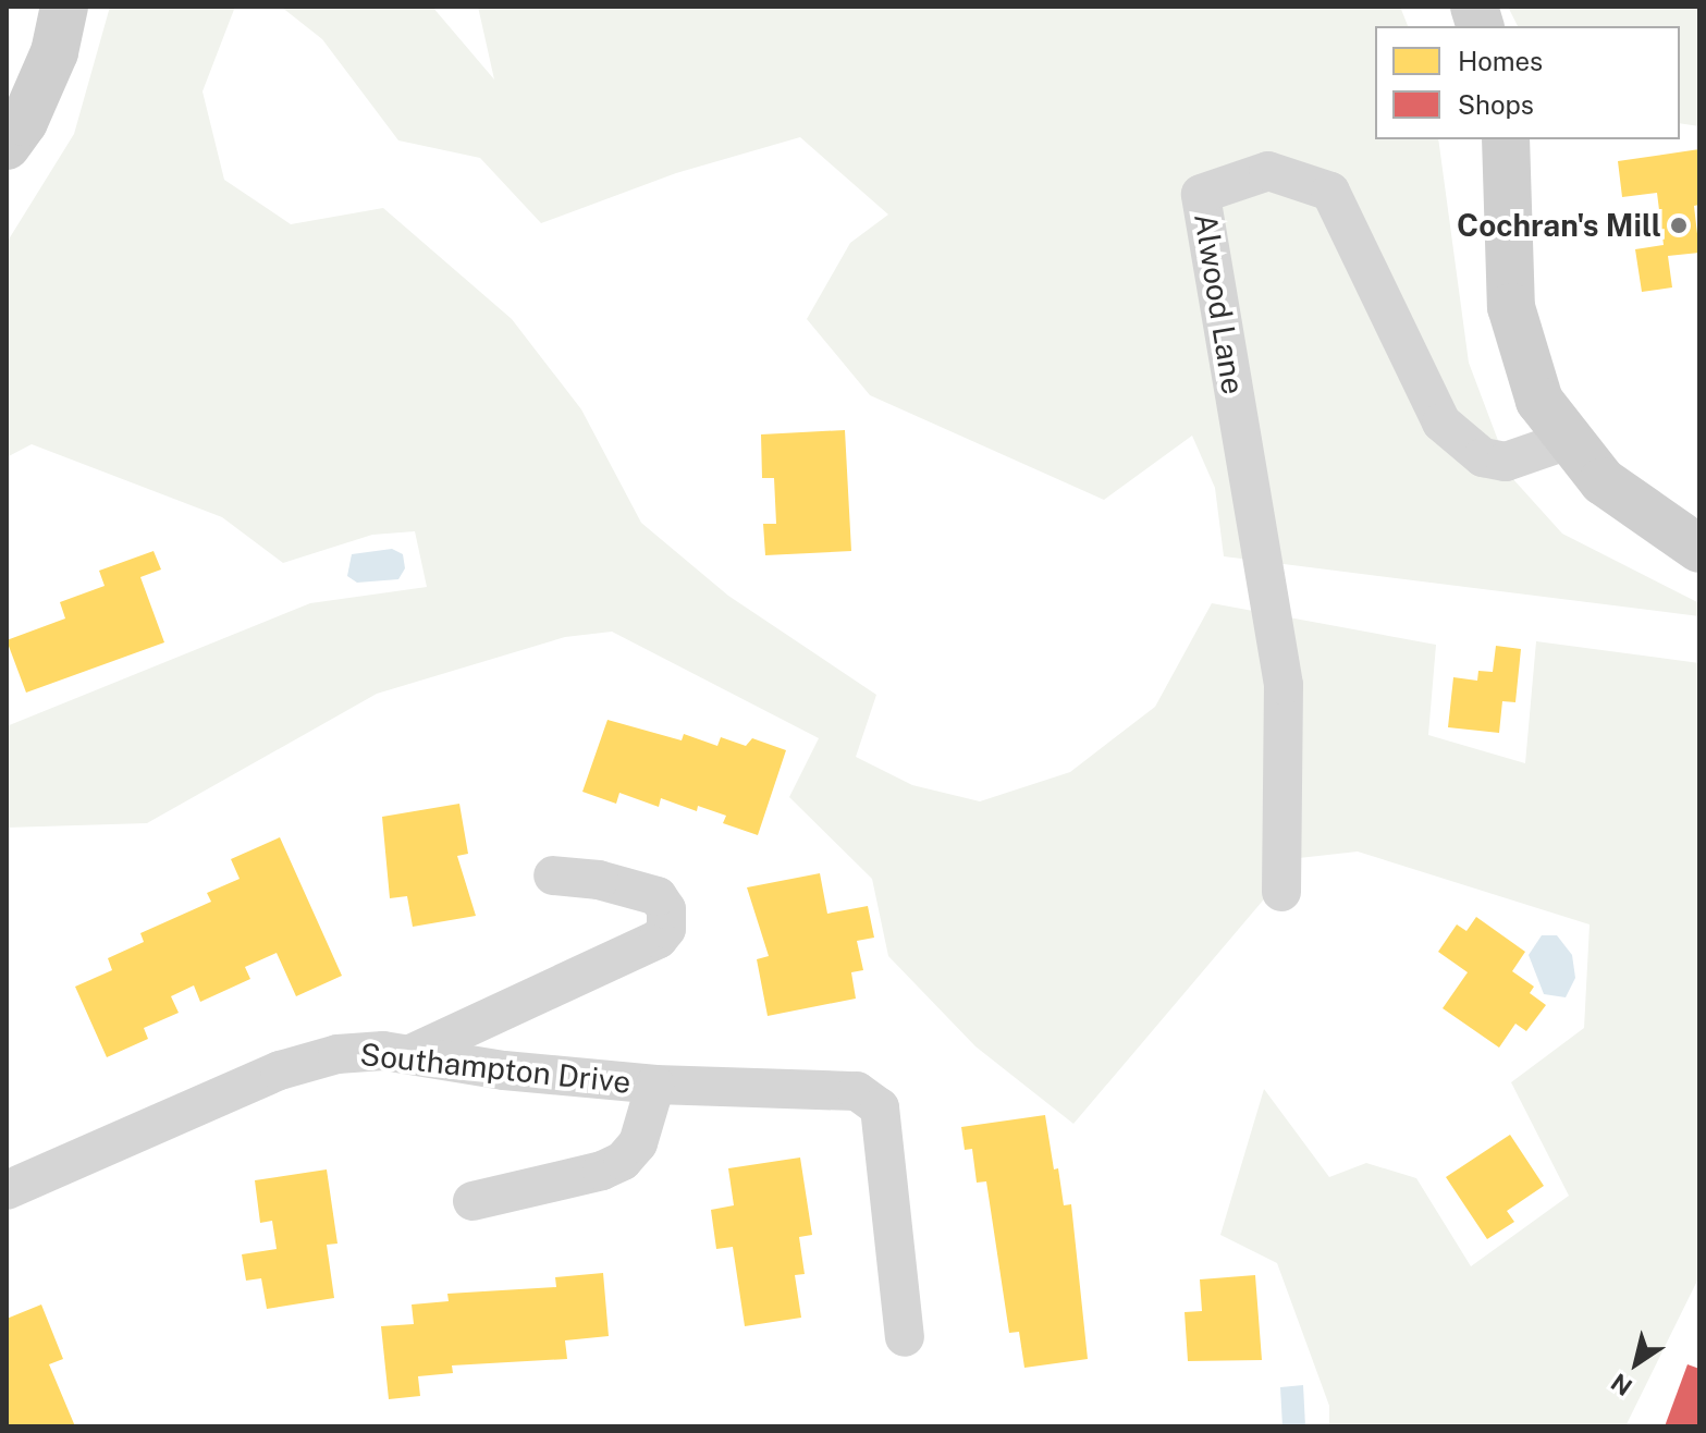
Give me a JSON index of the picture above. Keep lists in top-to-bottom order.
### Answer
{
  "streets": {
    "street": ["Alwood Lane", "Southampton Drive"]
  },
  "places": ["Cochran's Mill"],
  "legend": ["Homes", "Shops"],
  "north": "bottom left"
}
